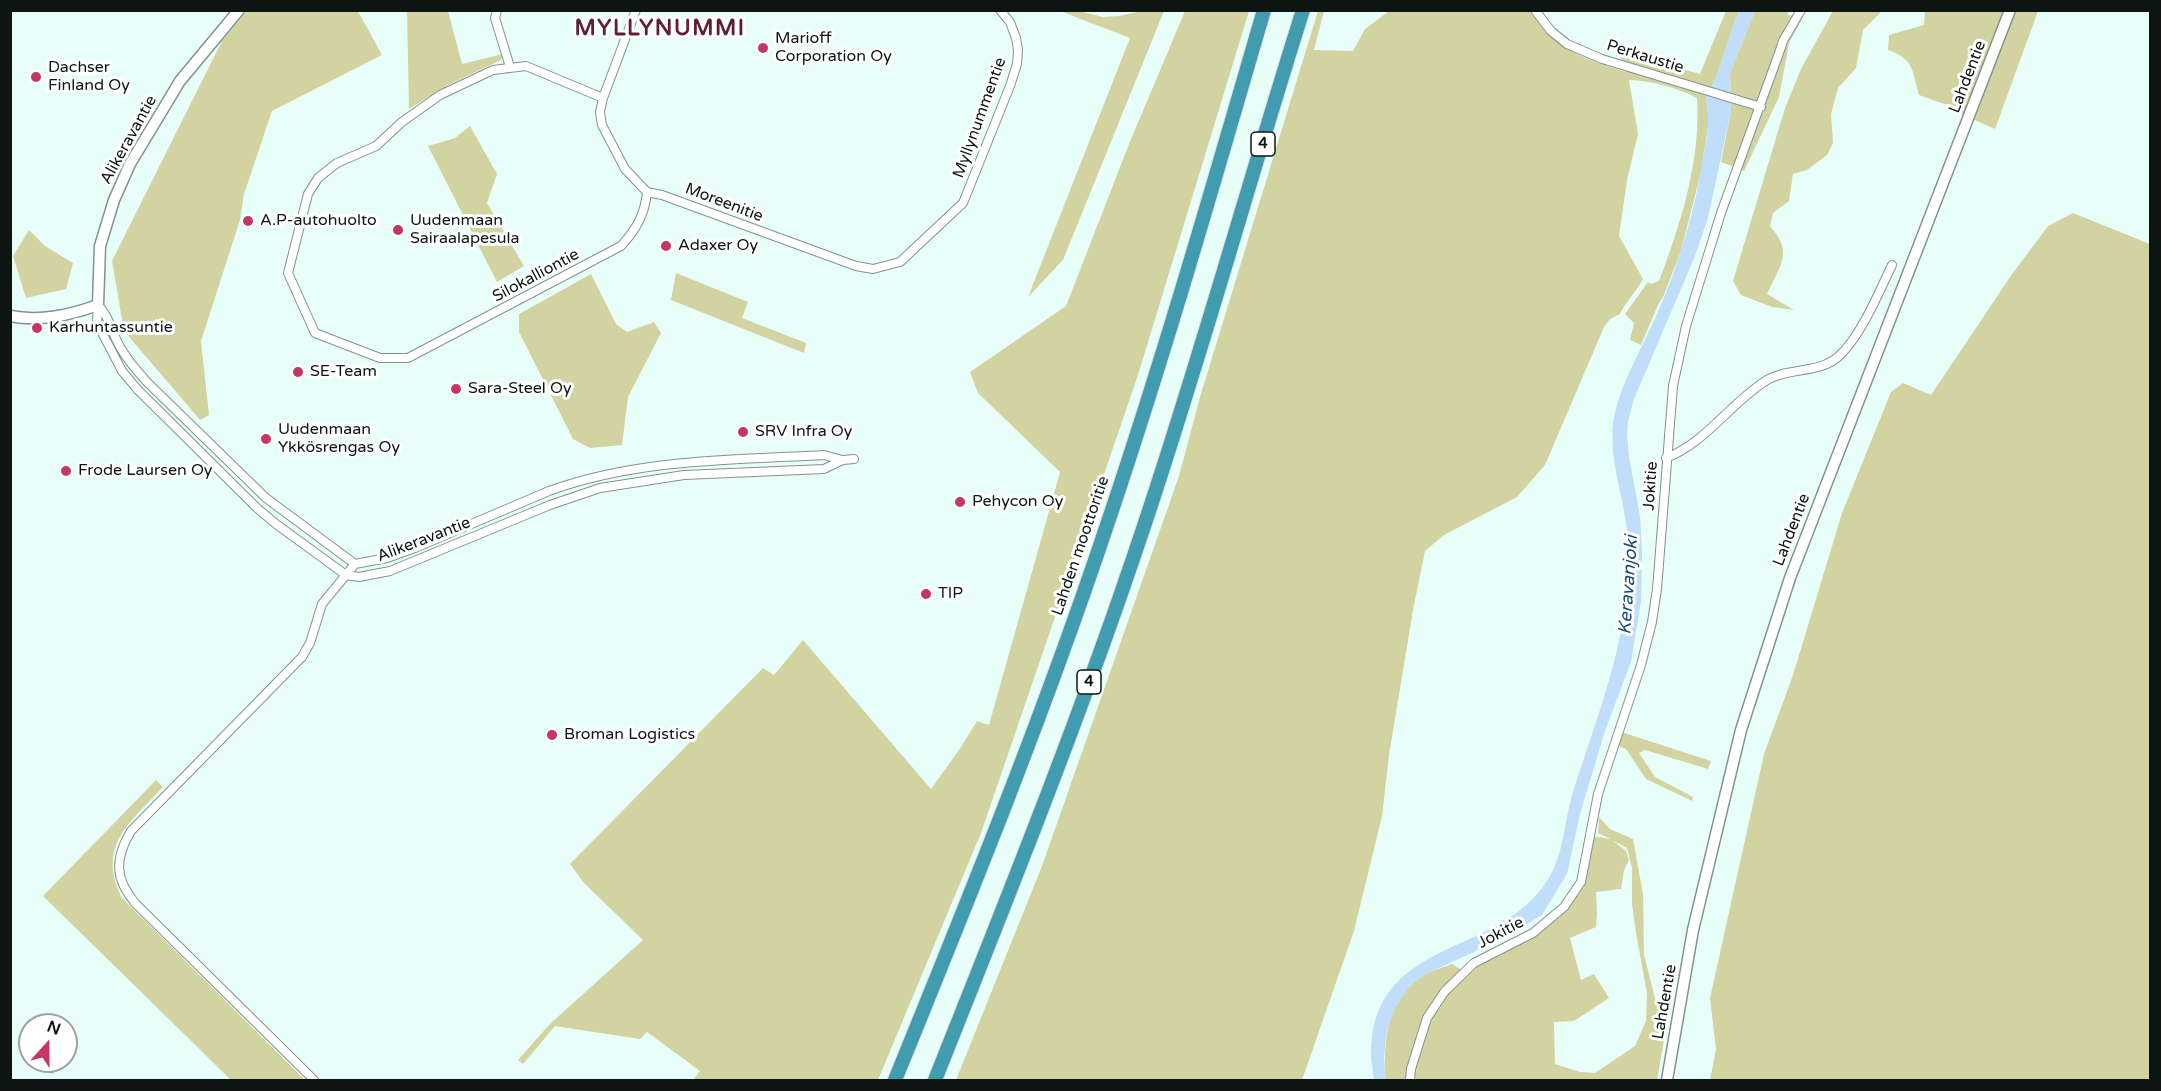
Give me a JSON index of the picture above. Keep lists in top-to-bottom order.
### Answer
{
  "streets": {
    "highway": ["4", "Lahden moottoritie"],
    "main road": ["Lahdentie", "Alikeravantie"],
    "street": [
      "Perkaustie",
      "Myllynummentie",
      "Moreenitie",
      "Silokalliontie",
      "Jokitie"
    ]
  },
  "crossings": [
    ["Perkaustie", "Jokitie"],
    ["Myllynummentie", "Moreenitie"],
    ["Moreenitie", "Silokalliontie"]
  ],
  "districts": ["MYLLYNUMMI"],
  "water": ["Keravanjoki"],
  "places": [
    "Marioff Corporation Oy",
    "Dachser Finland Oy",
    "A.P-autohuolto",
    "Uudenmaan Sairaalapesula",
    "Adaxer Oy",
    "Karhuntassuntie",
    "SE-Team",
    "Sara-Steel Oy",
    "SRV Infra Oy",
    "Uudenmaan Ykkösrengas Oy",
    "Frode Laursen Oy",
    "Pehycon Oy",
    "TIP",
    "Broman Logistics"
  ],
  "north": "top"
}
